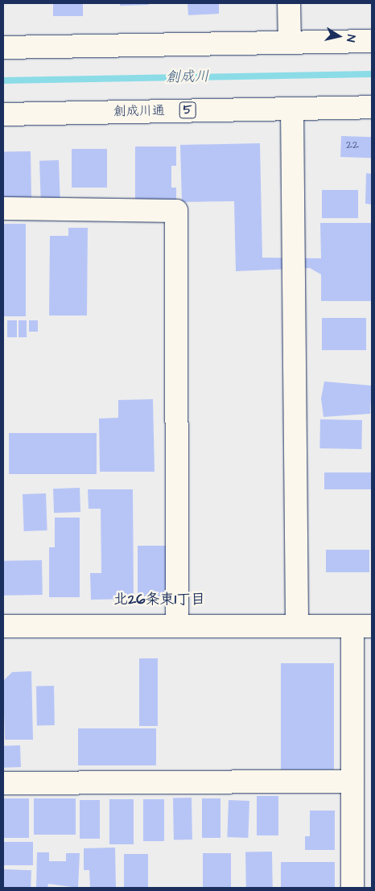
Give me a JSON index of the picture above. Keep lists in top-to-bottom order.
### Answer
{
  "streets": {
    "main road": ["5", "創成川通"]
  },
  "districts": ["北26条東1丁目"],
  "water": ["創成川"],
  "house_numbers": ["22"],
  "north": "right"
}
